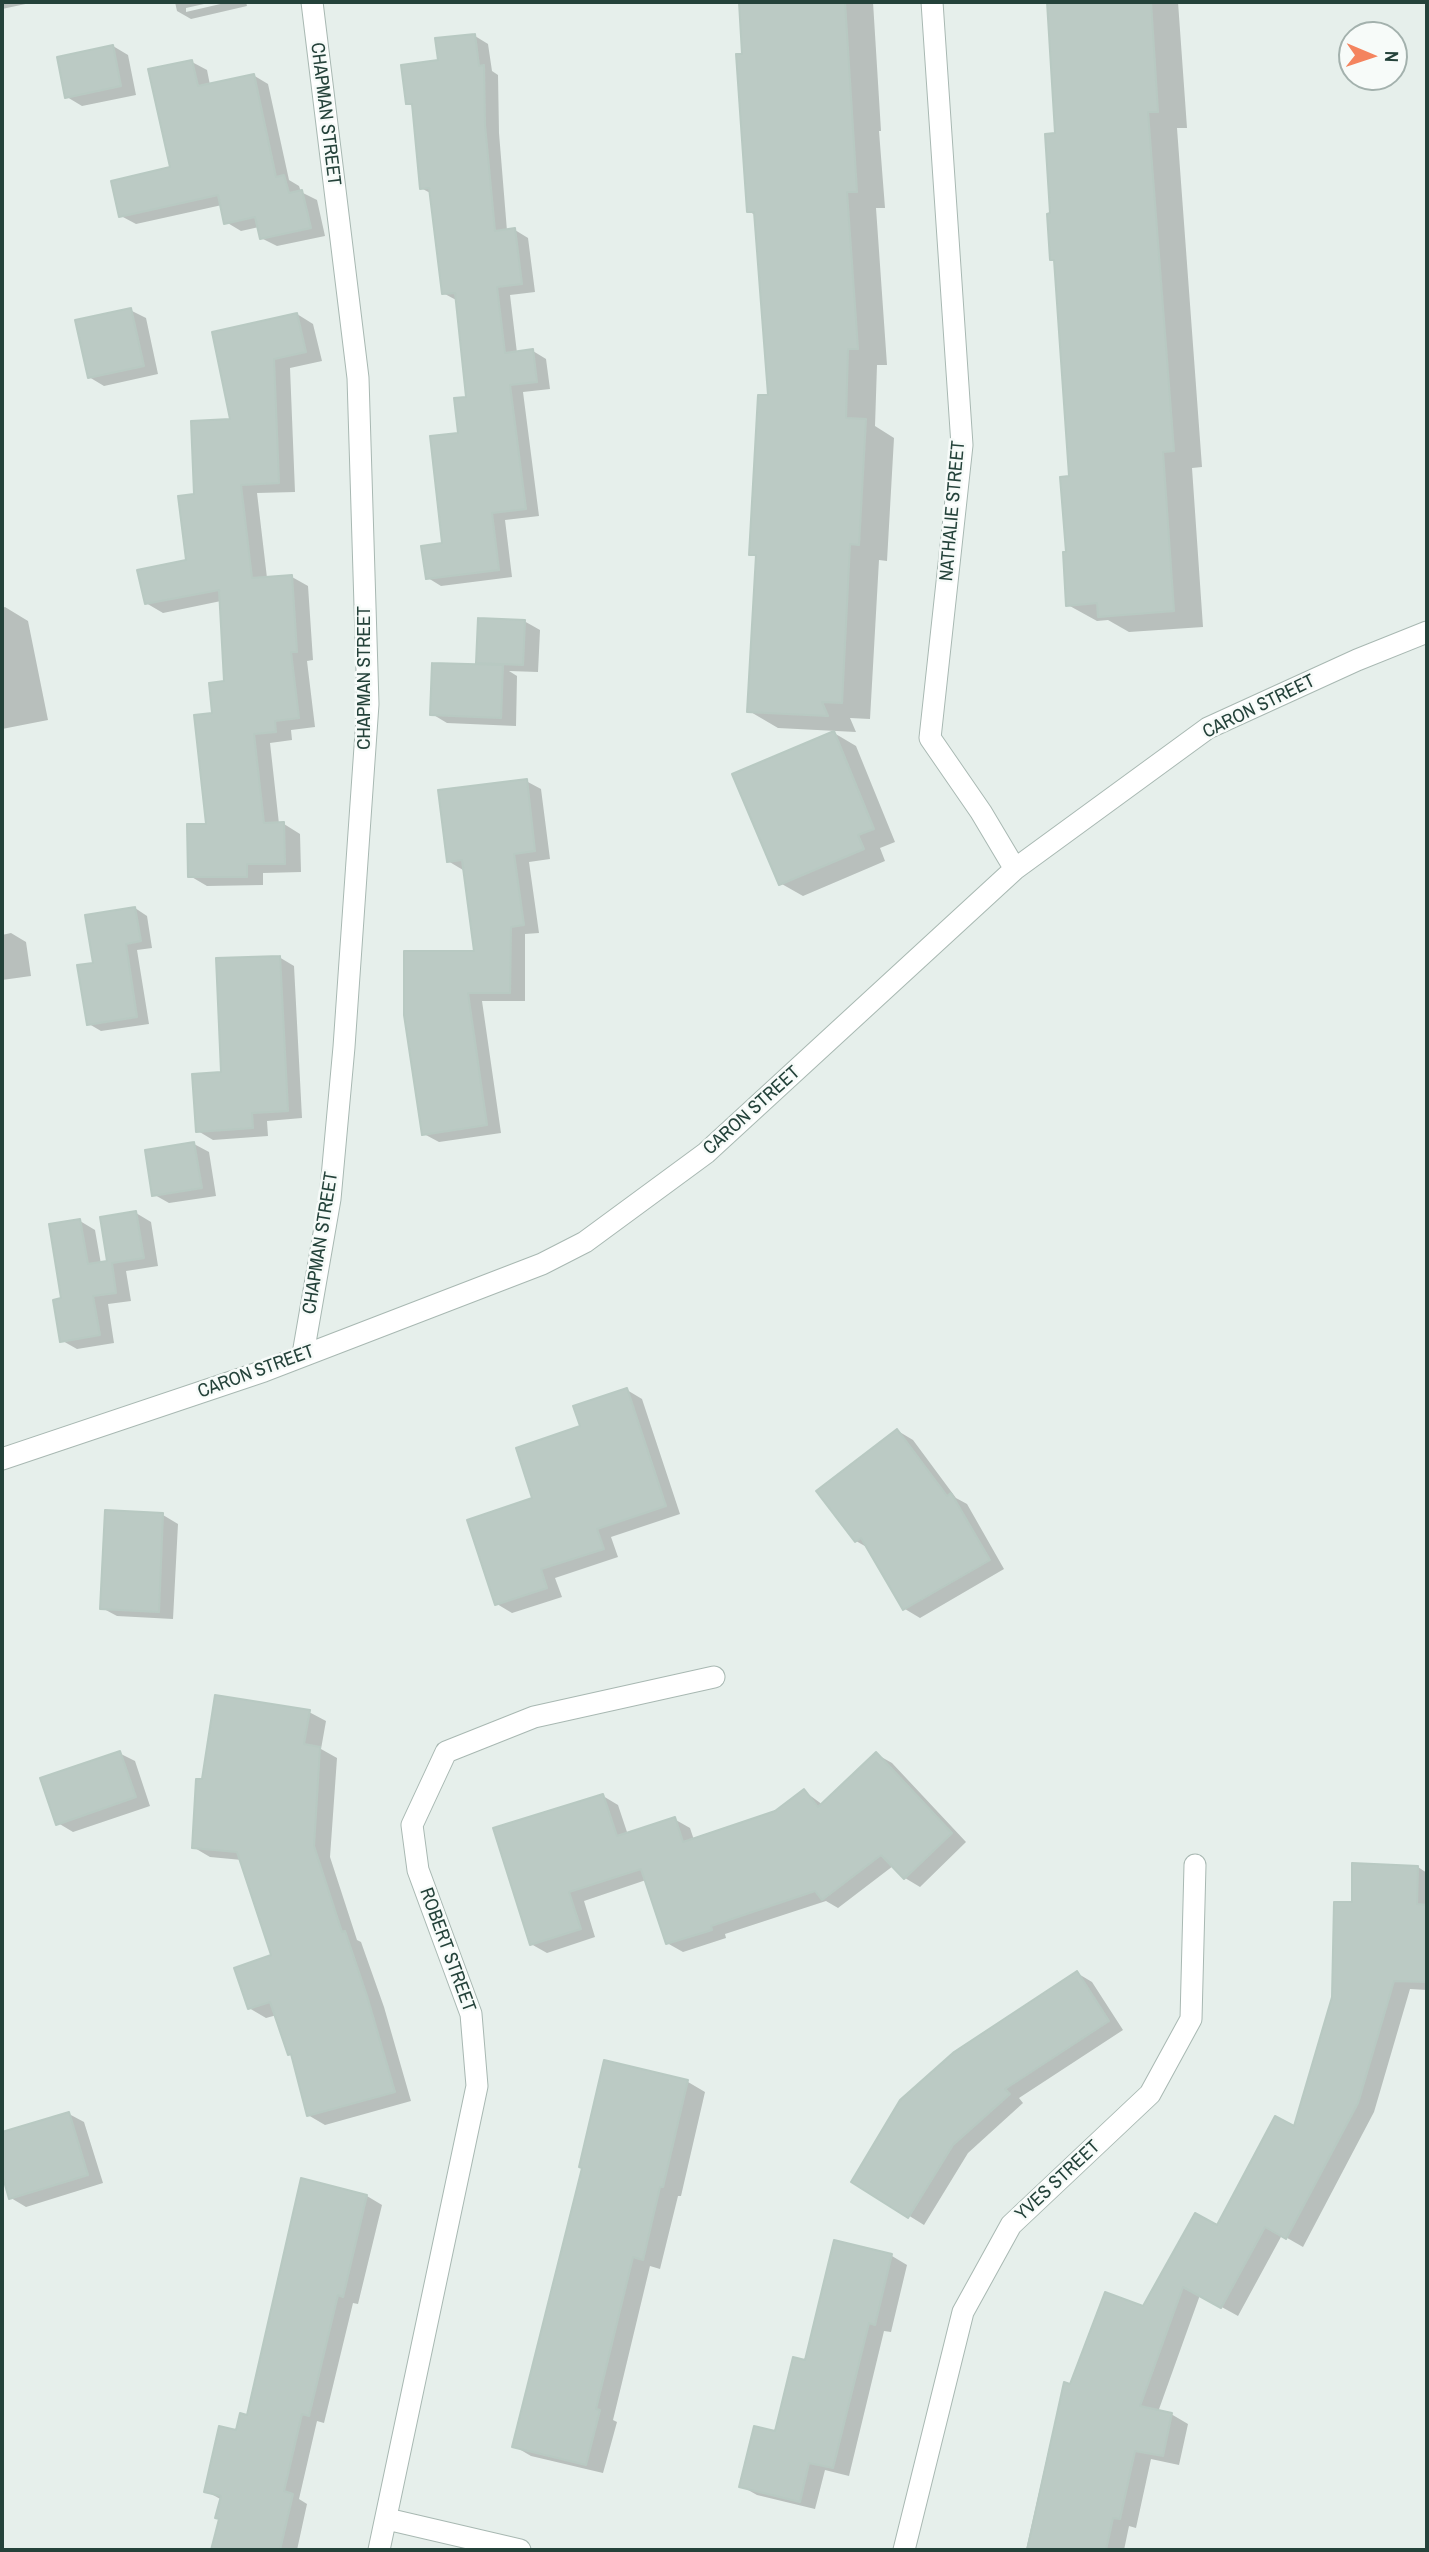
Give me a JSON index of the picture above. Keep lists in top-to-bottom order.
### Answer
{
  "streets": {
    "street": [
      "CHAPMAN STREET",
      "NATHALIE STREET",
      "CARON STREET",
      "ROBERT STREET",
      "YVES STREET"
    ]
  },
  "crossings": [
    ["CHAPMAN STREET", "CARON STREET"],
    ["NATHALIE STREET", "CARON STREET"]
  ],
  "north": "right"
}
